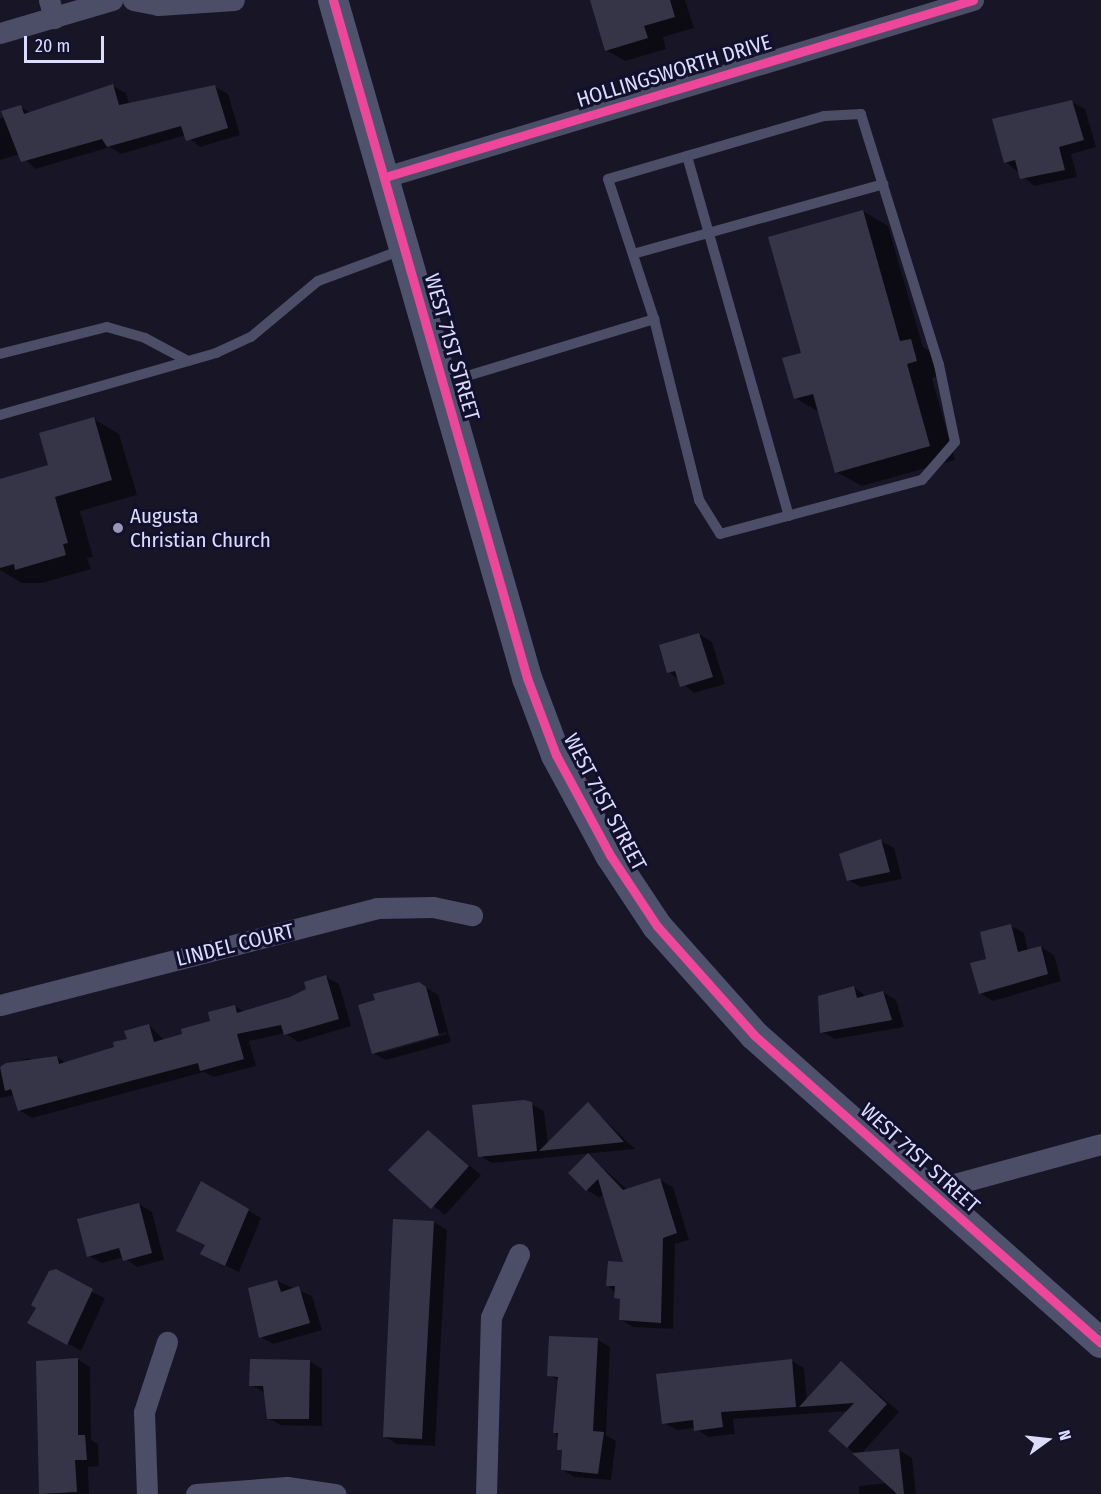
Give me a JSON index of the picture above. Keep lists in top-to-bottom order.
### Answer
{
  "streets": {
    "main road": ["WEST 71ST STREET"],
    "street": ["HOLLINGSWORTH DRIVE", "LINDEL COURT"]
  },
  "crossings": [
    ["HOLLINGSWORTH DRIVE", "WEST 71ST STREET"]
  ],
  "places": ["Augusta Christian Church"],
  "scale_bar": "20 m",
  "north": "right"
}
